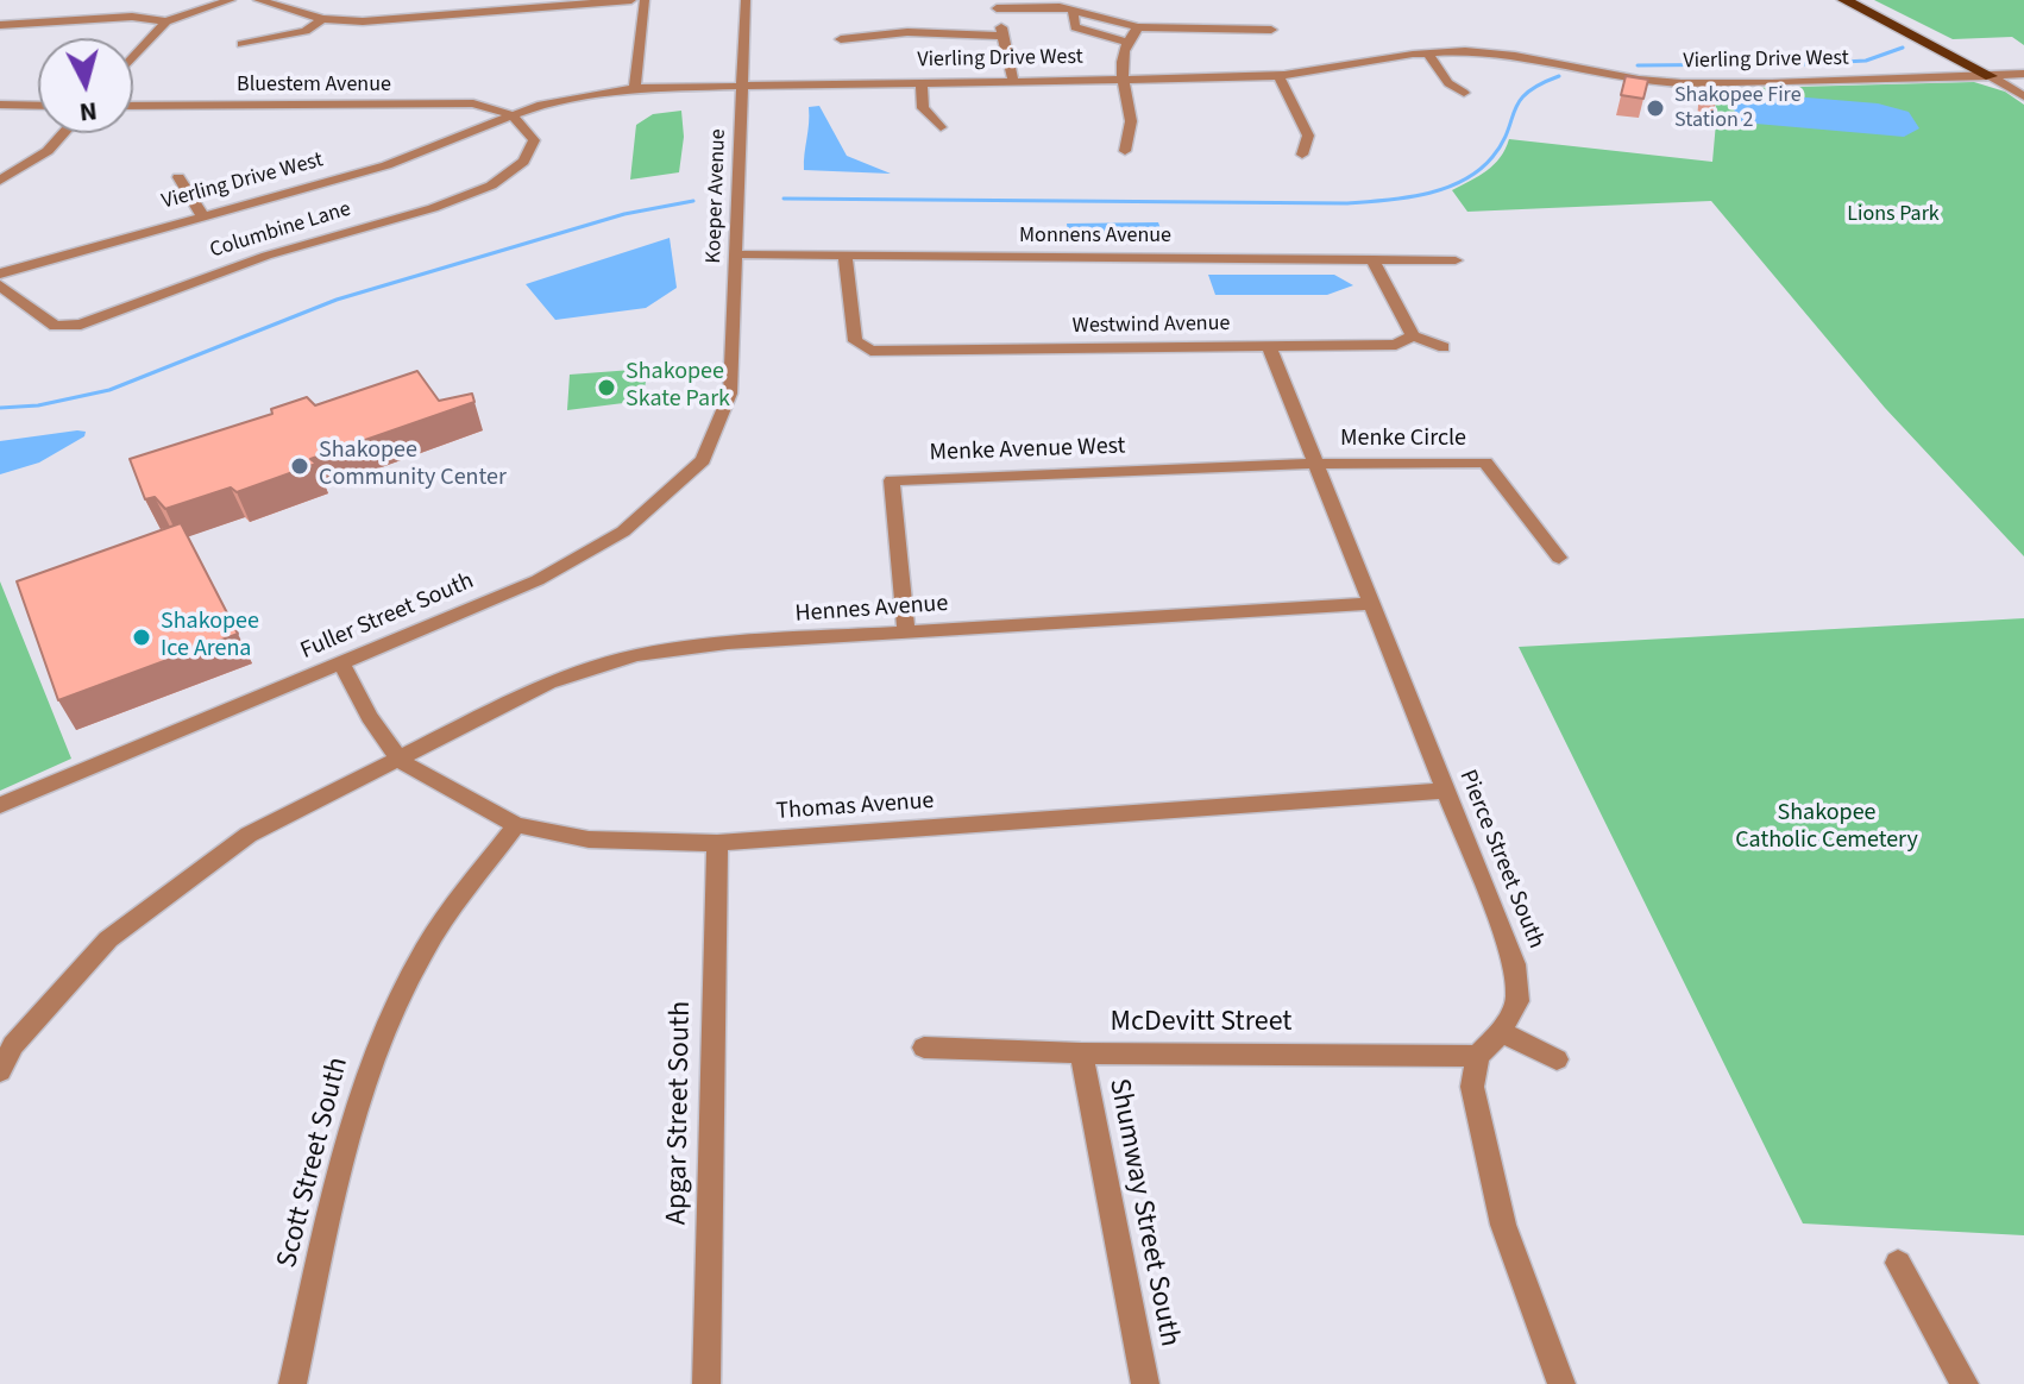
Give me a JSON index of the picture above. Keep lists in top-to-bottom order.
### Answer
{
  "streets": {
    "street": [
      "Vierling Drive West",
      "Bluestem Avenue",
      "Koeper Avenue",
      "Columbine Lane",
      "Monnens Avenue",
      "Westwind Avenue",
      "Menke Circle",
      "Menke Avenue West",
      "Hennes Avenue",
      "Fuller Street South",
      "Thomas Avenue",
      "Pierce Street South",
      "McDevitt Street",
      "Apgar Street South",
      "Scott Street South",
      "Shumway Street South"
    ]
  },
  "crossings": [
    ["Vierling Drive West", "Bluestem Avenue"],
    ["Vierling Drive West", "Koeper Avenue"],
    ["Vierling Drive West", "Columbine Lane"],
    ["Bluestem Avenue", "Columbine Lane"],
    ["Koeper Avenue", "Monnens Avenue"],
    ["Koeper Avenue", "Fuller Street South"],
    ["Monnens Avenue", "Westwind Avenue"],
    ["Westwind Avenue", "Pierce Street South"],
    ["Menke Circle", "Menke Avenue West"],
    ["Menke Circle", "Pierce Street South"],
    ["Menke Avenue West", "Hennes Avenue"],
    ["Menke Avenue West", "Pierce Street South"],
    ["Hennes Avenue", "Thomas Avenue"],
    ["Hennes Avenue", "Pierce Street South"],
    ["Fuller Street South", "Thomas Avenue"],
    ["Thomas Avenue", "Pierce Street South"],
    ["Thomas Avenue", "Apgar Street South"],
    ["Thomas Avenue", "Scott Street South"],
    ["Pierce Street South", "McDevitt Street"],
    ["McDevitt Street", "Shumway Street South"]
  ],
  "parks": ["Lions Park", "Shakopee Catholic Cemetery"],
  "places": [
    "Shakopee Fire Station 2",
    "Shakopee Skate Park",
    "Shakopee Community Center",
    "Shakopee Ice Arena"
  ],
  "north": "bottom"
}
